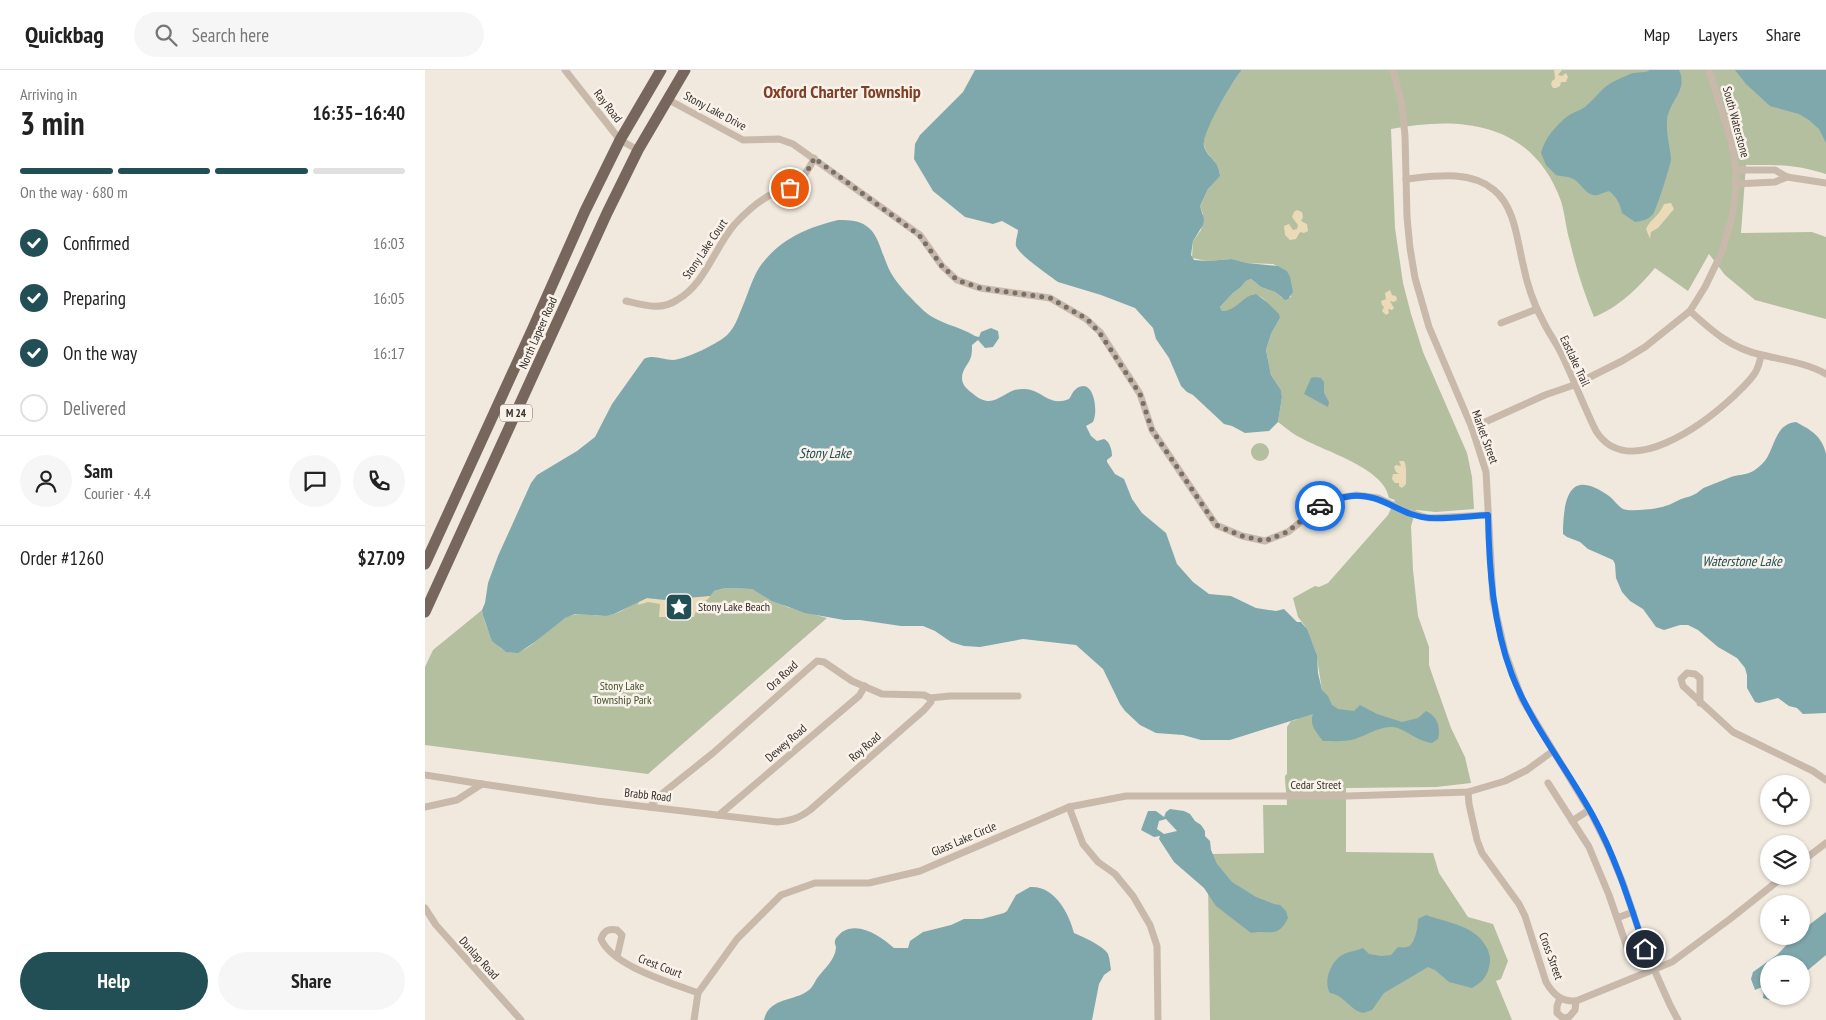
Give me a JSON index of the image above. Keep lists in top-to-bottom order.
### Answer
{
  "streets": {
    "main road": ["North Lapeer Road", "M 24"],
    "street": [
      "Ray Road",
      "Stony Lake Drive",
      "South Waterstone",
      "Stony Lake Court",
      "Eastlake Trail",
      "Market Street",
      "Ora Road",
      "Dewey Road",
      "Roy Road",
      "Cedar Street",
      "Brabb Road",
      "Glass Lake Circle",
      "Cross Street",
      "Dunlap Road",
      "Crest Court"
    ]
  },
  "crossings": [
    ["Ray Road", "North Lapeer Road"],
    ["Stony Lake Drive", "Stony Lake Court"],
    ["Stony Lake Drive", "North Lapeer Road"],
    ["Stony Lake Drive", "Market Street"],
    ["South Waterstone", "Eastlake Trail"],
    ["South Waterstone", "Market Street"],
    ["Eastlake Trail", "Market Street"],
    ["Market Street", "Cedar Street"],
    ["Ora Road", "Dewey Road"],
    ["Ora Road", "Roy Road"],
    ["Ora Road", "Brabb Road"],
    ["Dewey Road", "Brabb Road"],
    ["Roy Road", "Brabb Road"],
    ["Cedar Street", "Glass Lake Circle"],
    ["Cedar Street", "Cross Street"],
    ["Glass Lake Circle", "Crest Court"]
  ],
  "districts": ["Oxford Charter Township"],
  "water": ["Stony Lake", "Waterstone Lake"],
  "parks": ["Stony Lake Township Park"],
  "places": {
    "place": ["Stony Lake Beach"]
  },
  "page": {
    "header": "Quickbag",
    "search": "Search here",
    "nav": ["Map", "Layers", "Share"],
    "heading": ["3 min", "Arriving in", "16:35–16:40"],
    "panel": [
      "Sam",
      "Courier · 4.4",
      "Order #1260",
      "$27.09"
    ],
    "bar": "On the way · 680 m",
    "list": [
      ["Confirmed", "16:03"],
      ["Preparing", "16:05"],
      ["On the way", "16:17"],
      "Delivered"
    ],
    "map_buttons": ["+", "−"],
    "buttons": ["Help", "Share"]
  }
}
